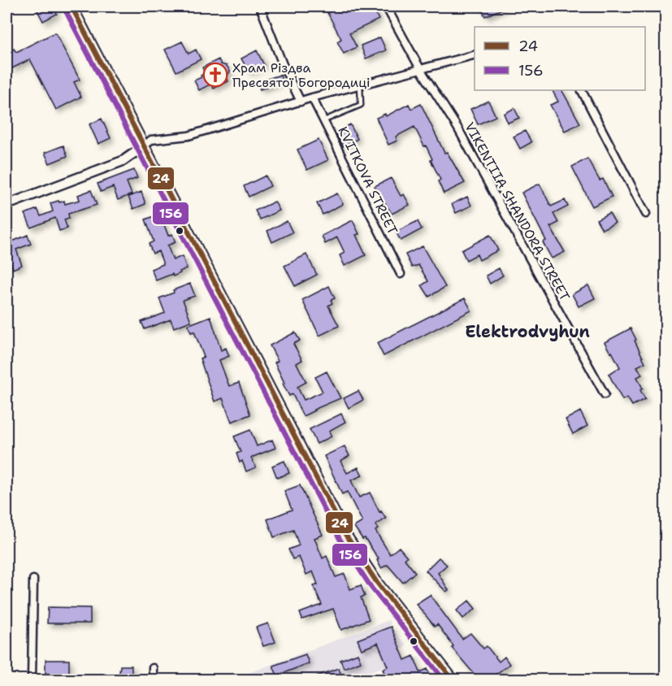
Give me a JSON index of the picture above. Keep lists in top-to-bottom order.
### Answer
{
  "streets": {
    "street": ["KVITKOVA STREET", "VIKENTIIA SHANDORA STREET"]
  },
  "districts": ["Elektrodvyhun"],
  "places": {
    "church": ["Храм Різдва Пресвятої Богородиці"]
  },
  "lines": ["transit line 24", "transit line 156"],
  "legend": ["24", "156"]
}
